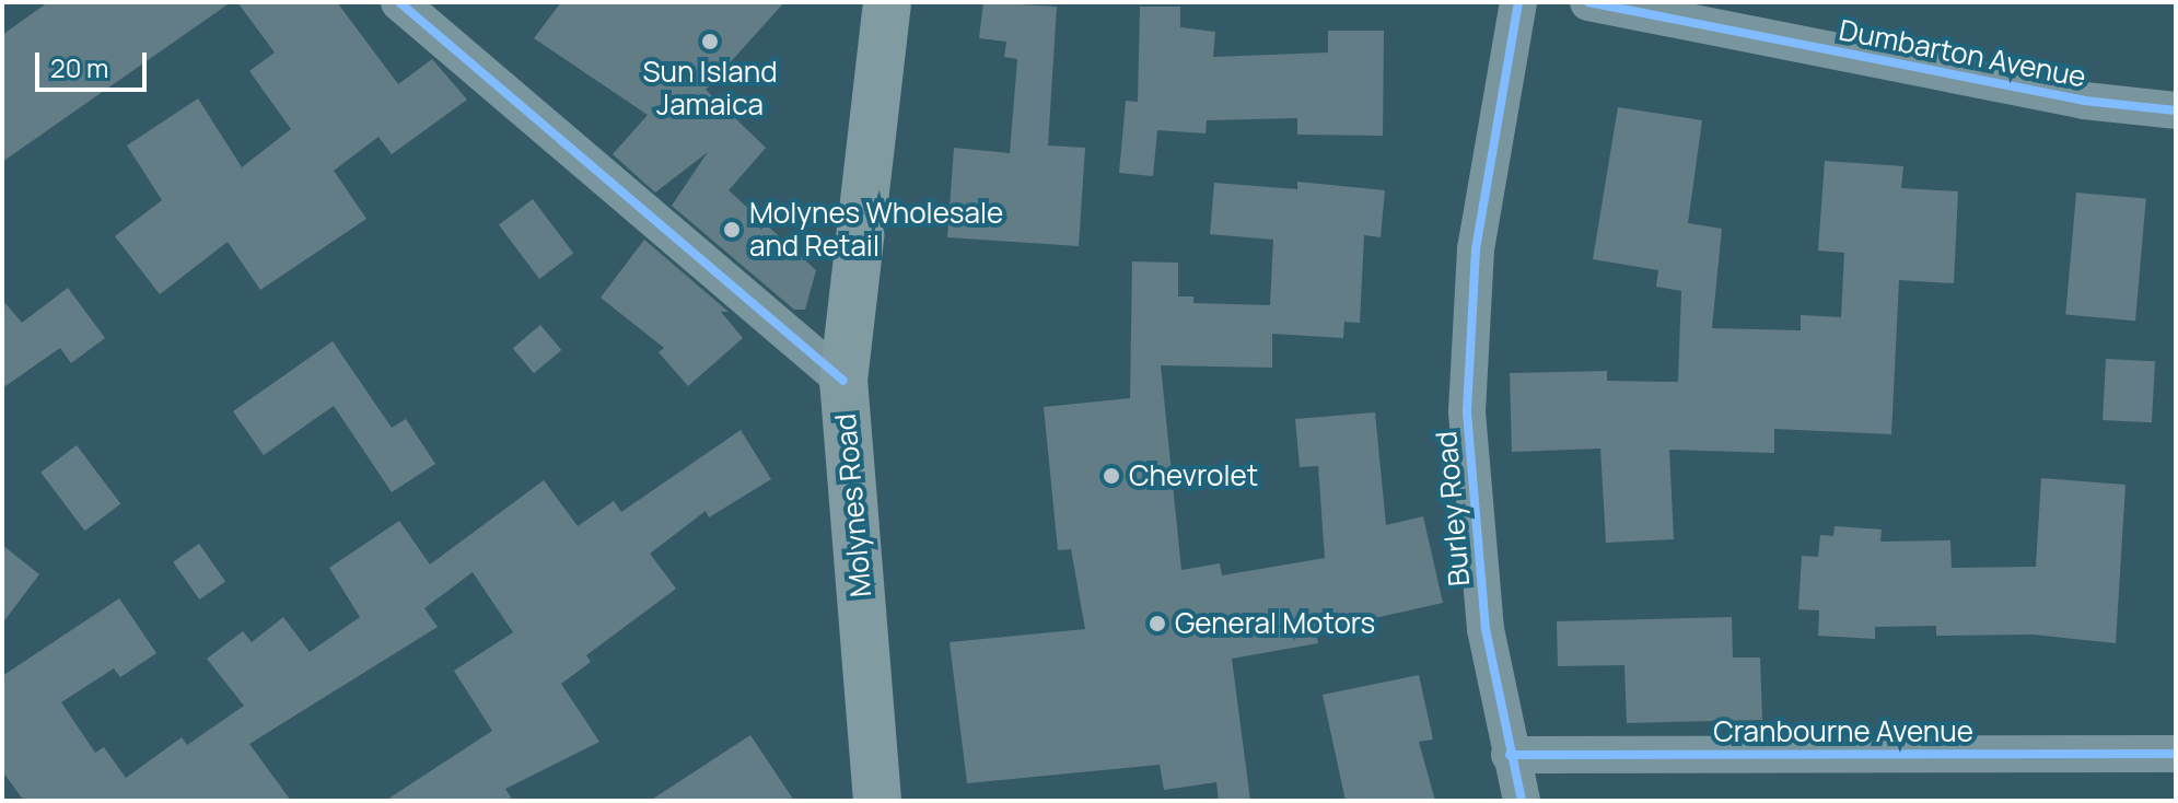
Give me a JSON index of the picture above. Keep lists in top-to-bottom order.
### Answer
{
  "streets": {
    "main road": ["Molynes Road"],
    "street": ["Dumbarton Avenue", "Burley Road", "Cranbourne Avenue"]
  },
  "crossings": [
    ["Burley Road", "Cranbourne Avenue"]
  ],
  "places": [
    "Sun Island Jamaica",
    "Molynes Wholesale and Retail",
    "Chevrolet",
    "General Motors"
  ],
  "scale_bar": "20 m"
}
